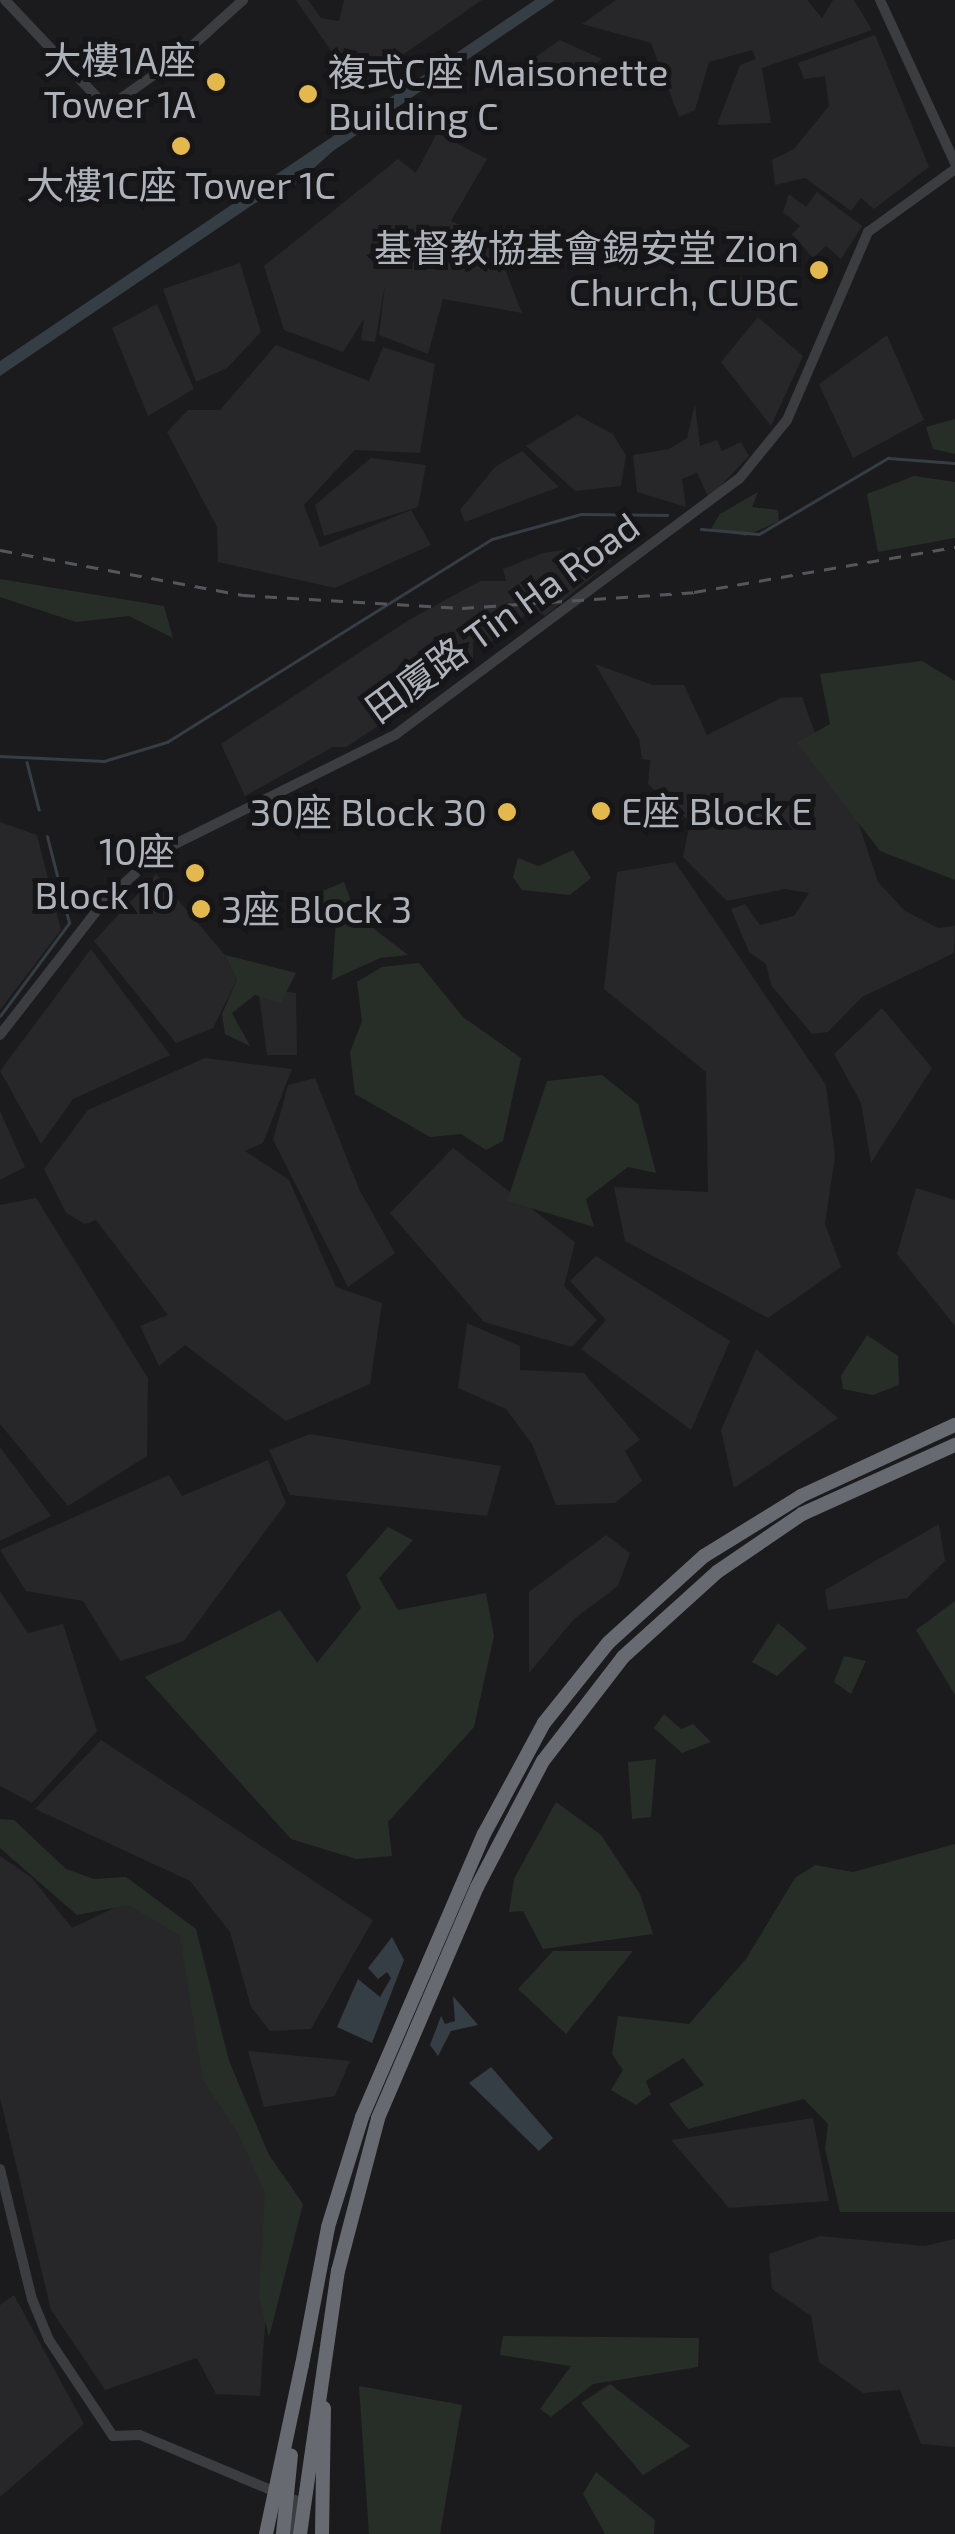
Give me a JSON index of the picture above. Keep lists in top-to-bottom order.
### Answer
{
  "streets": {
    "street": ["田廈路 Tin Ha Road"]
  },
  "places": [
    "大樓1A座 Tower 1A",
    "複式C座 Maisonette Building C",
    "大樓1C座 Tower 1C",
    "基督教協基會錫安堂 Zion Church, CUBC",
    "E座 Block E",
    "30座 Block 30",
    "10座 Block 10",
    "3座 Block 3"
  ]
}
